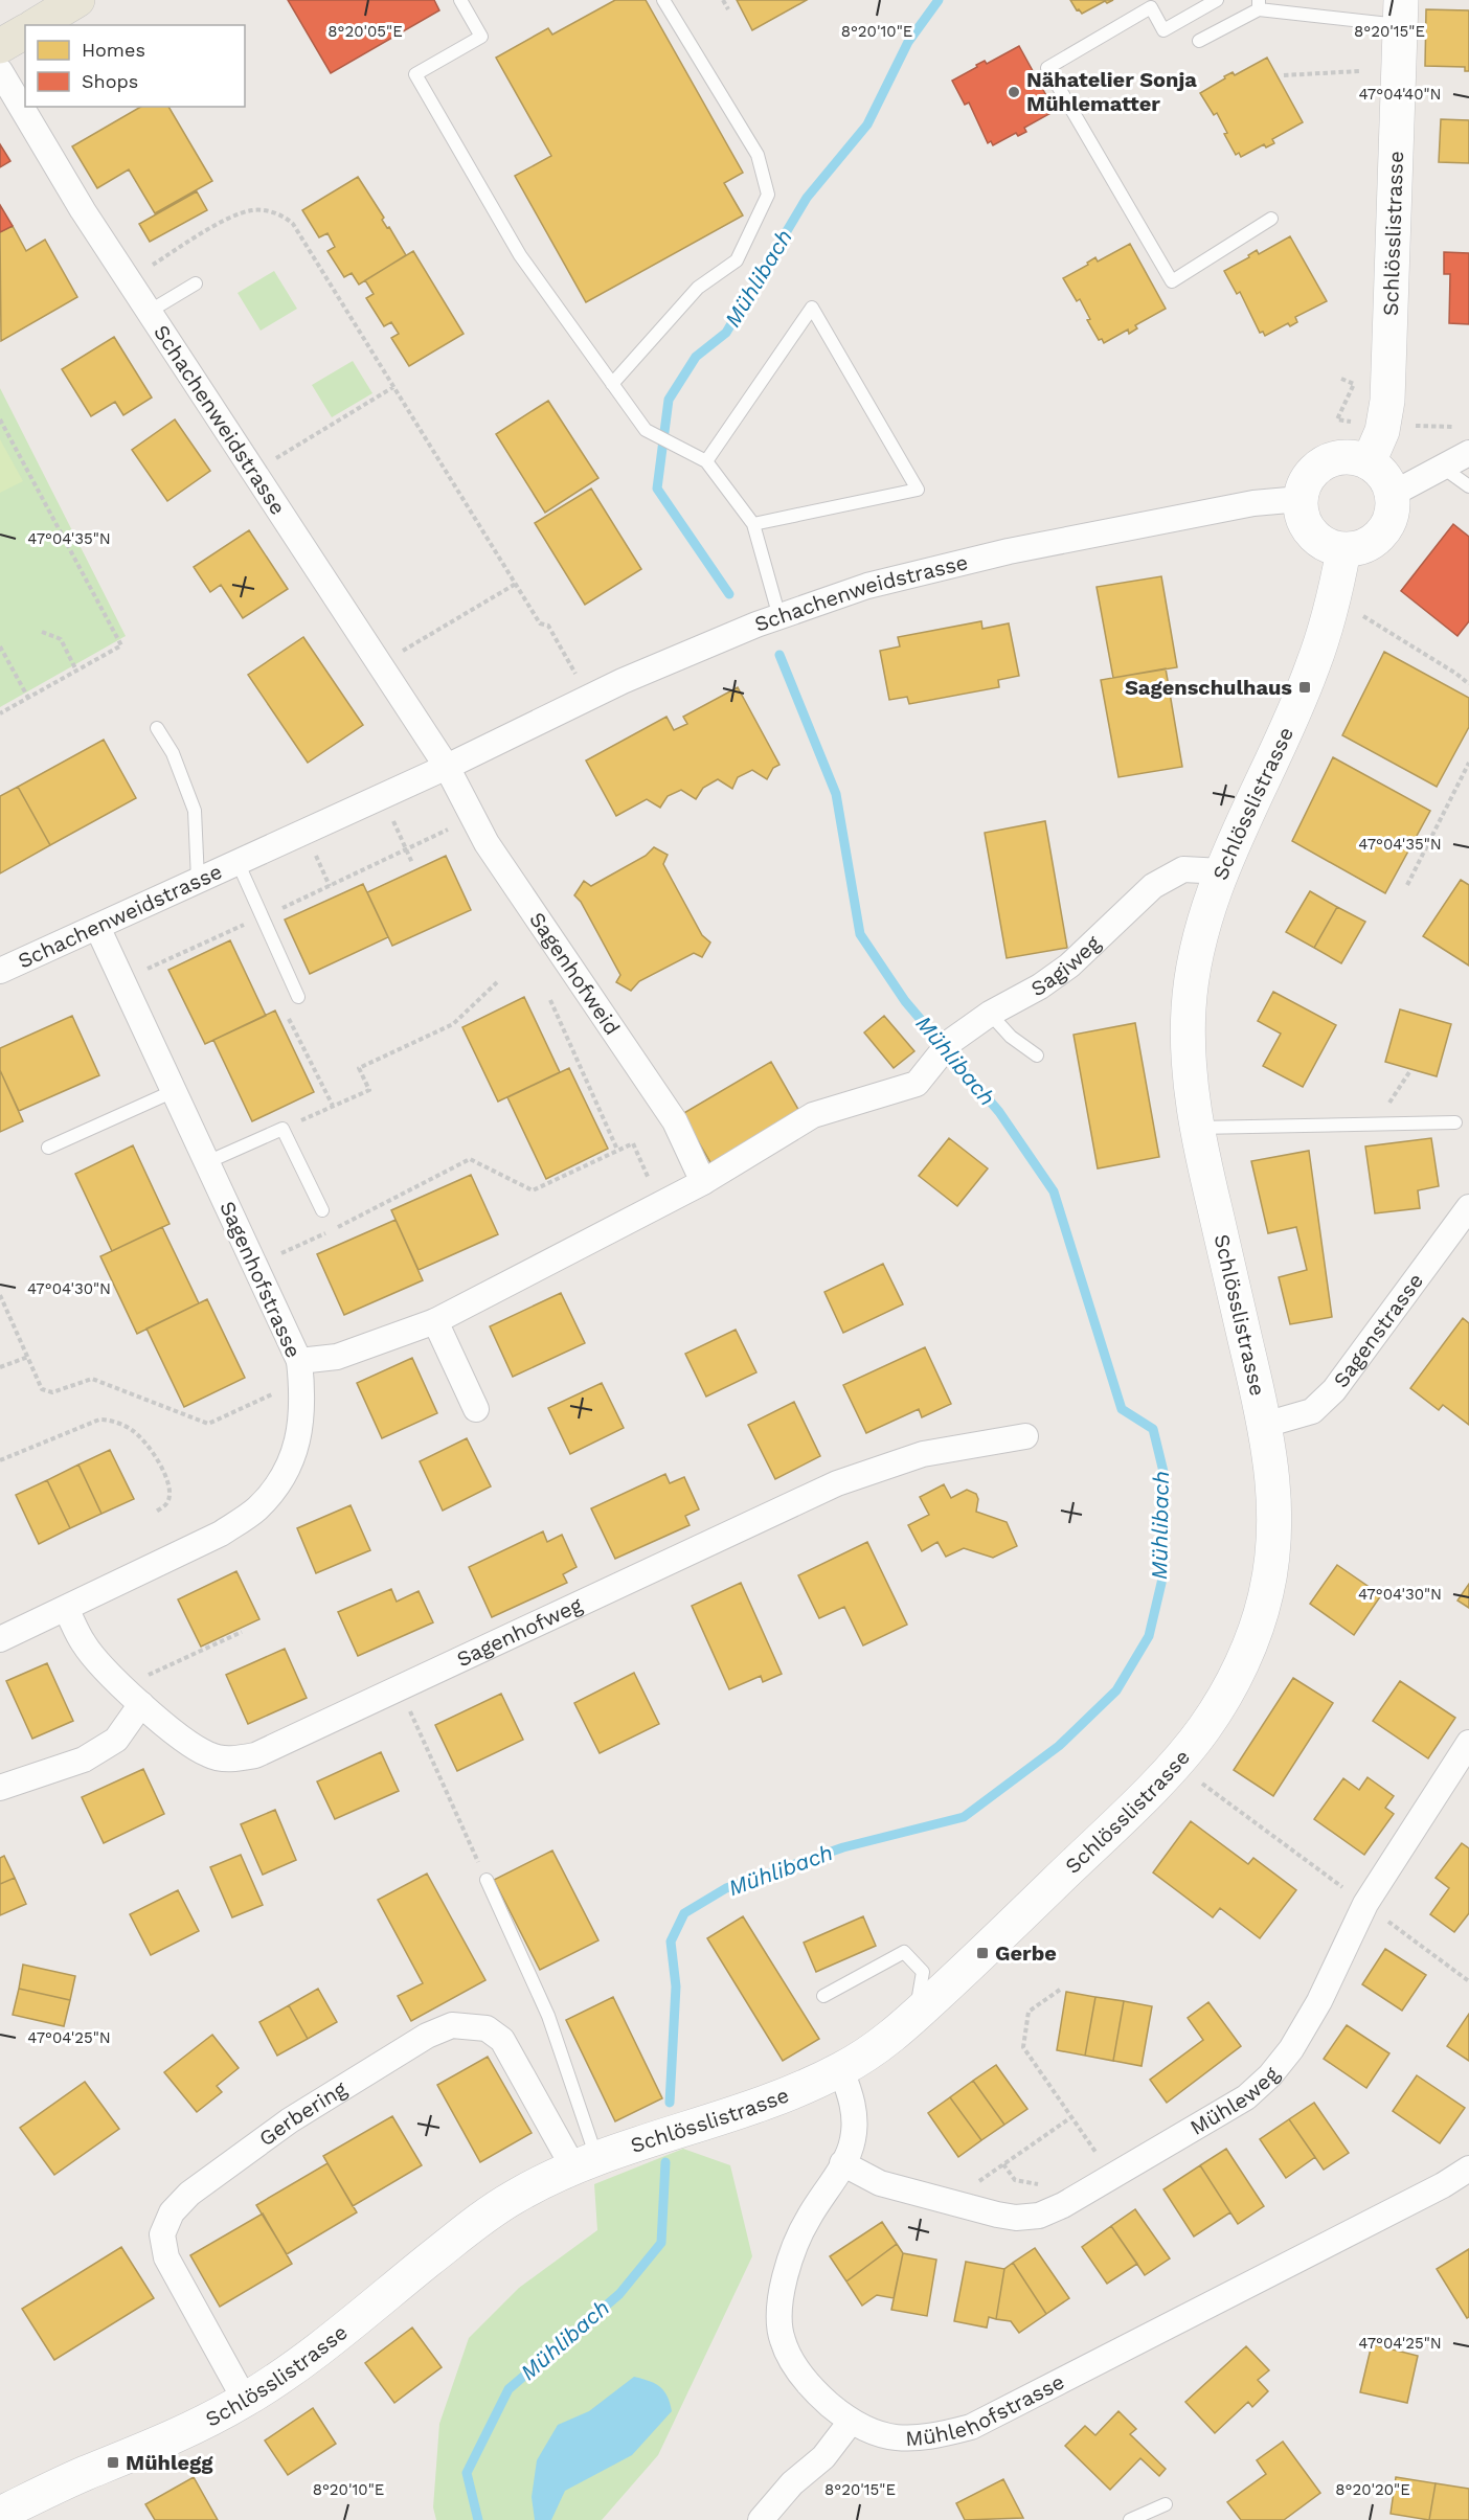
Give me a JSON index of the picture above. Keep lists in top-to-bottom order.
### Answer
{
  "streets": {
    "main road": ["Schlösslistrasse"],
    "street": [
      "Schachenweidstrasse",
      "Sagiweg",
      "Sagenhofweid",
      "Sagenhofstrasse",
      "Sagenstrasse",
      "Sagenhofweg",
      "Mühleweg",
      "Gerbering",
      "Mühlehofstrasse"
    ]
  },
  "crossings": [
    ["Schlösslistrasse", "Schachenweidstrasse"],
    ["Schlösslistrasse", "Sagiweg"],
    ["Schlösslistrasse", "Sagenstrasse"],
    ["Schlösslistrasse", "Gerbering"],
    ["Schlösslistrasse", "Mühlehofstrasse"],
    ["Schachenweidstrasse", "Sagenhofweid"],
    ["Schachenweidstrasse", "Sagenhofstrasse"],
    ["Sagiweg", "Sagenhofweid"],
    ["Sagenhofstrasse", "Sagenhofweg"],
    ["Mühleweg", "Mühlehofstrasse"]
  ],
  "water": ["Mühlibach"],
  "places": {
    "other": ["Nähatelier Sonja Mühlematter"],
    "transit": ["Sagenschulhaus", "Gerbe", "Mühlegg"]
  },
  "legend": ["Homes", "Shops"],
  "coordinates": [
    "8°20'05\"E",
    "8°20'10\"E",
    "8°20'15\"E",
    "47°04'40\"N",
    "47°04'35\"N",
    "47°04'30\"N",
    "47°04'25\"N",
    "8°20'20\"E"
  ]
}
